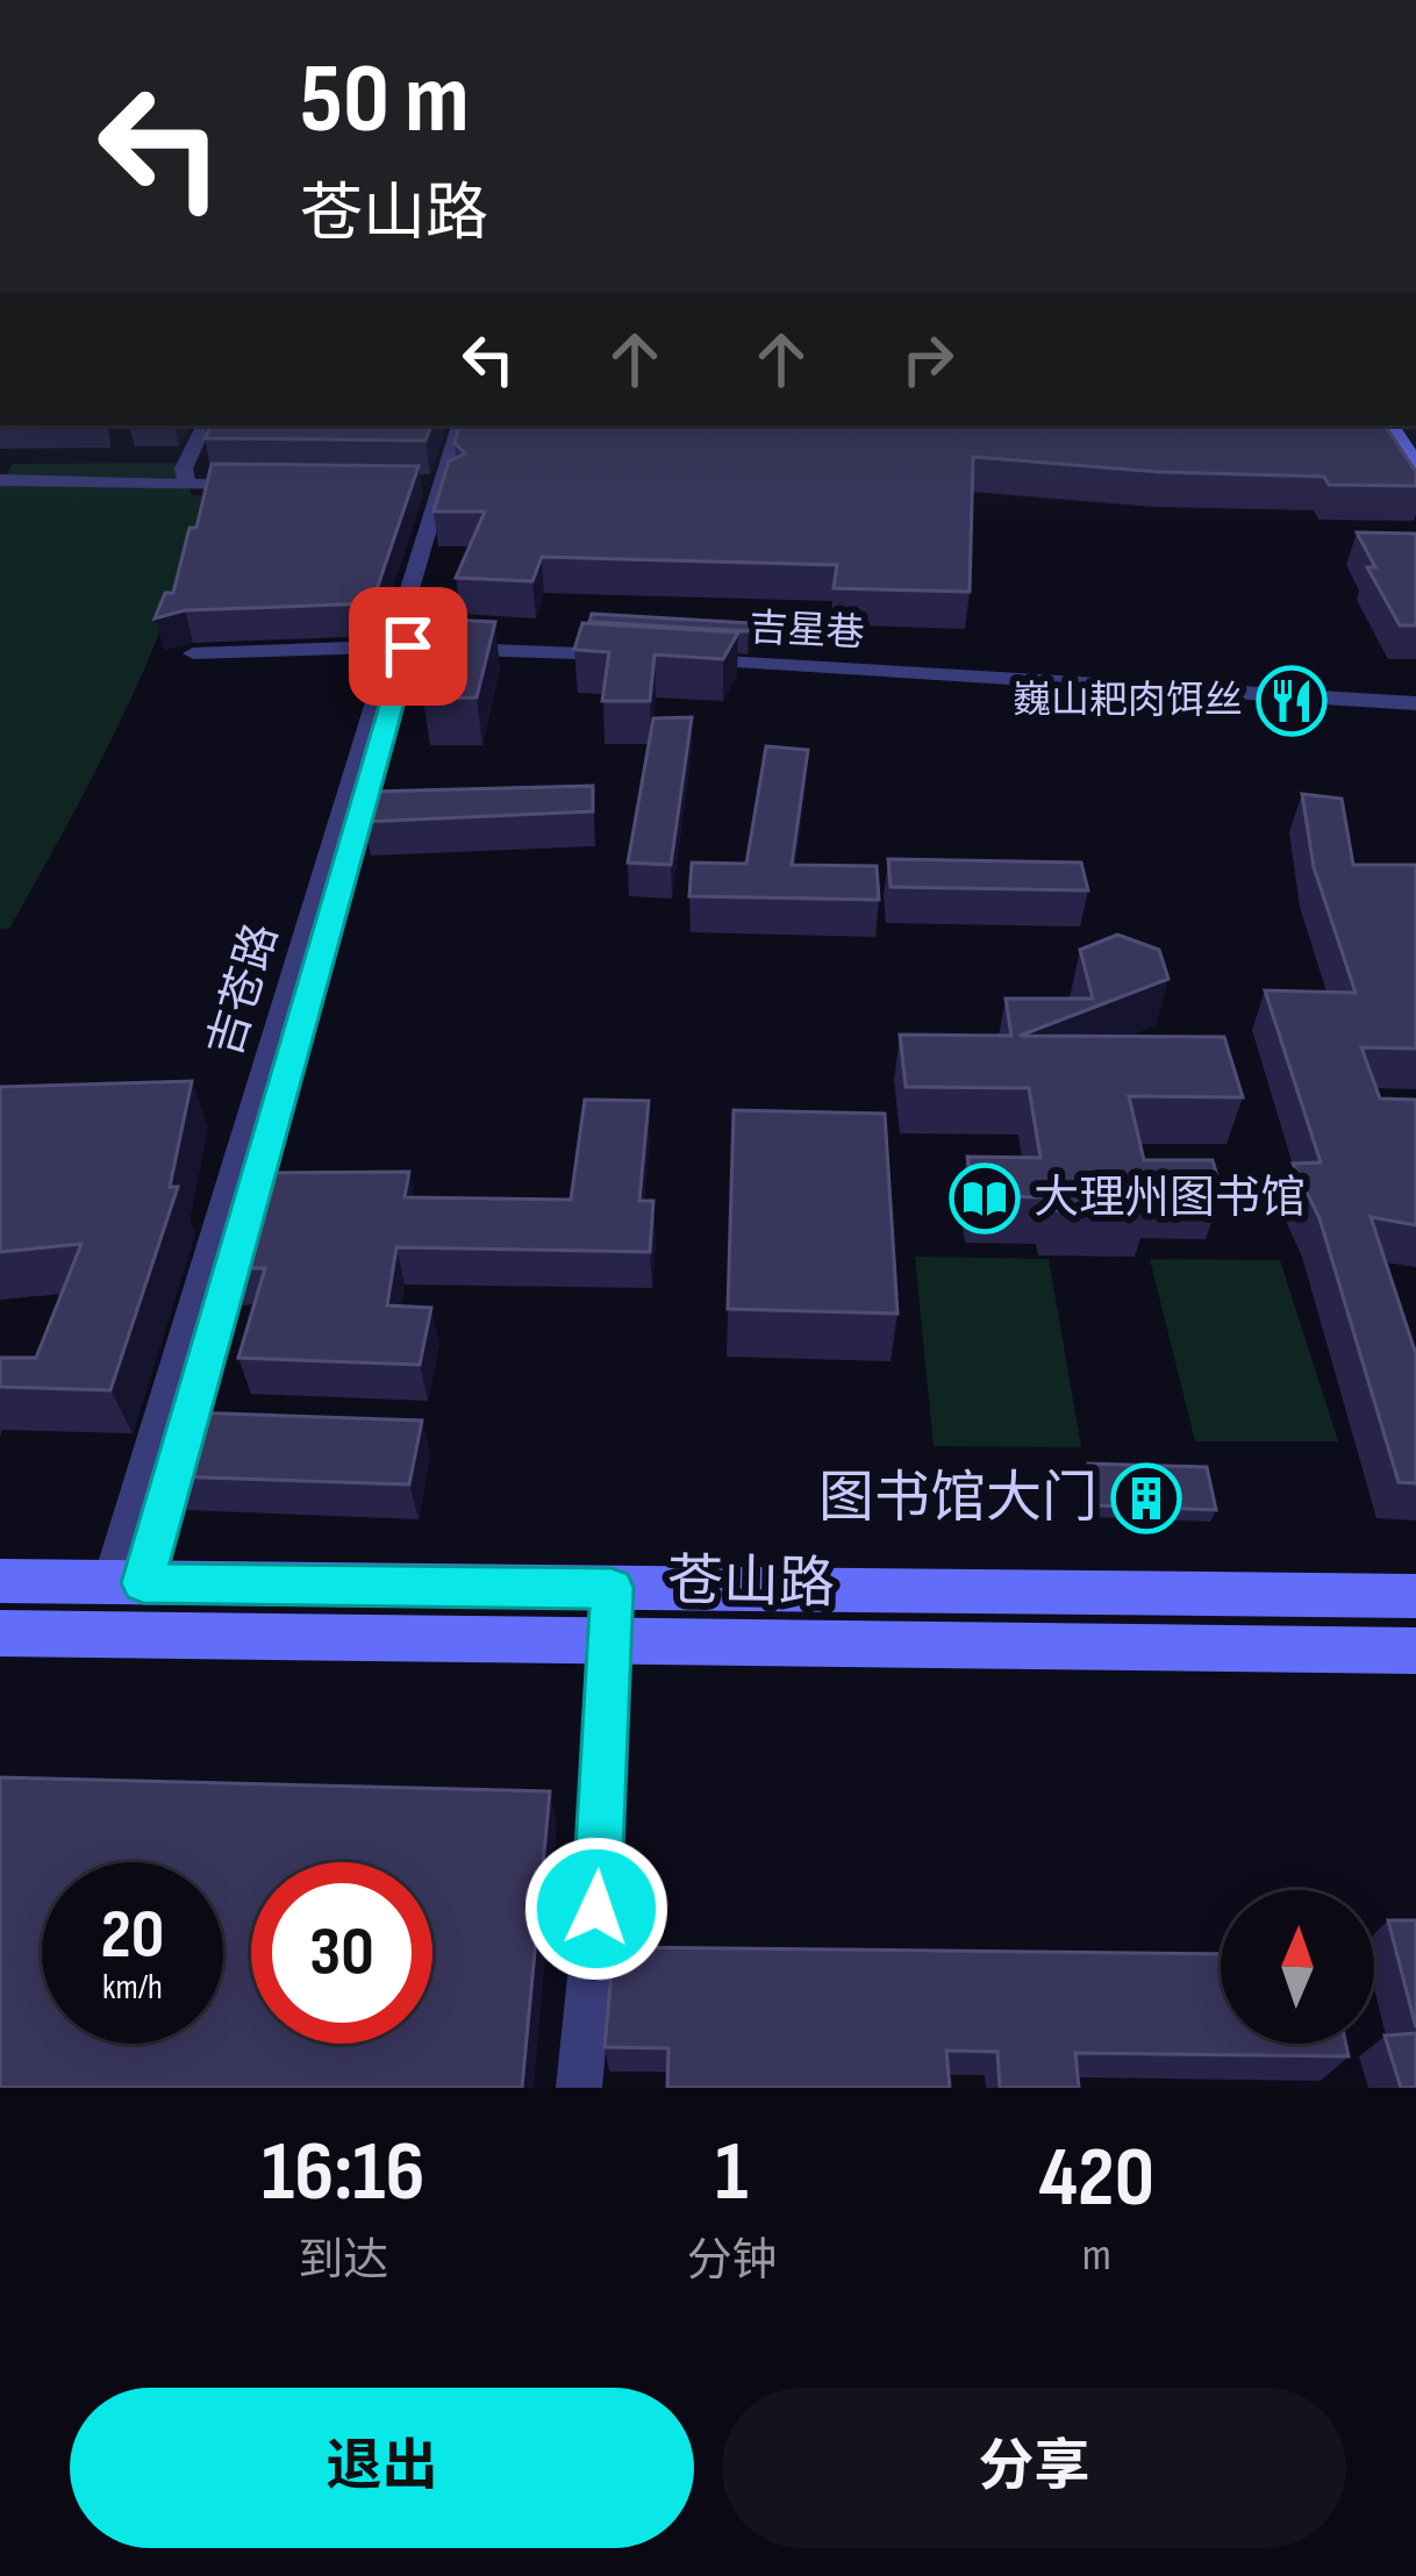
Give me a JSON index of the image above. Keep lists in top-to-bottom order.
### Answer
{
  "streets": {
    "main road": ["苍山路"],
    "street": ["吉星巷", "吉苍路"]
  },
  "crossings": [
    ["吉苍路", "苍山路"]
  ],
  "places": {
    "restaurant": ["巍山耙肉饵丝"],
    "library": ["大理州图书馆"],
    "building": ["图书馆大门"]
  },
  "north": "top",
  "page": {
    "turn": ["50 m", "苍山路"],
    "speed": "20 km/h",
    "limit": "30",
    "eta": [
      "16:16",
      "到达",
      "1",
      "分钟",
      "420",
      "m"
    ],
    "buttons": ["退出", "分享"]
  }
}
